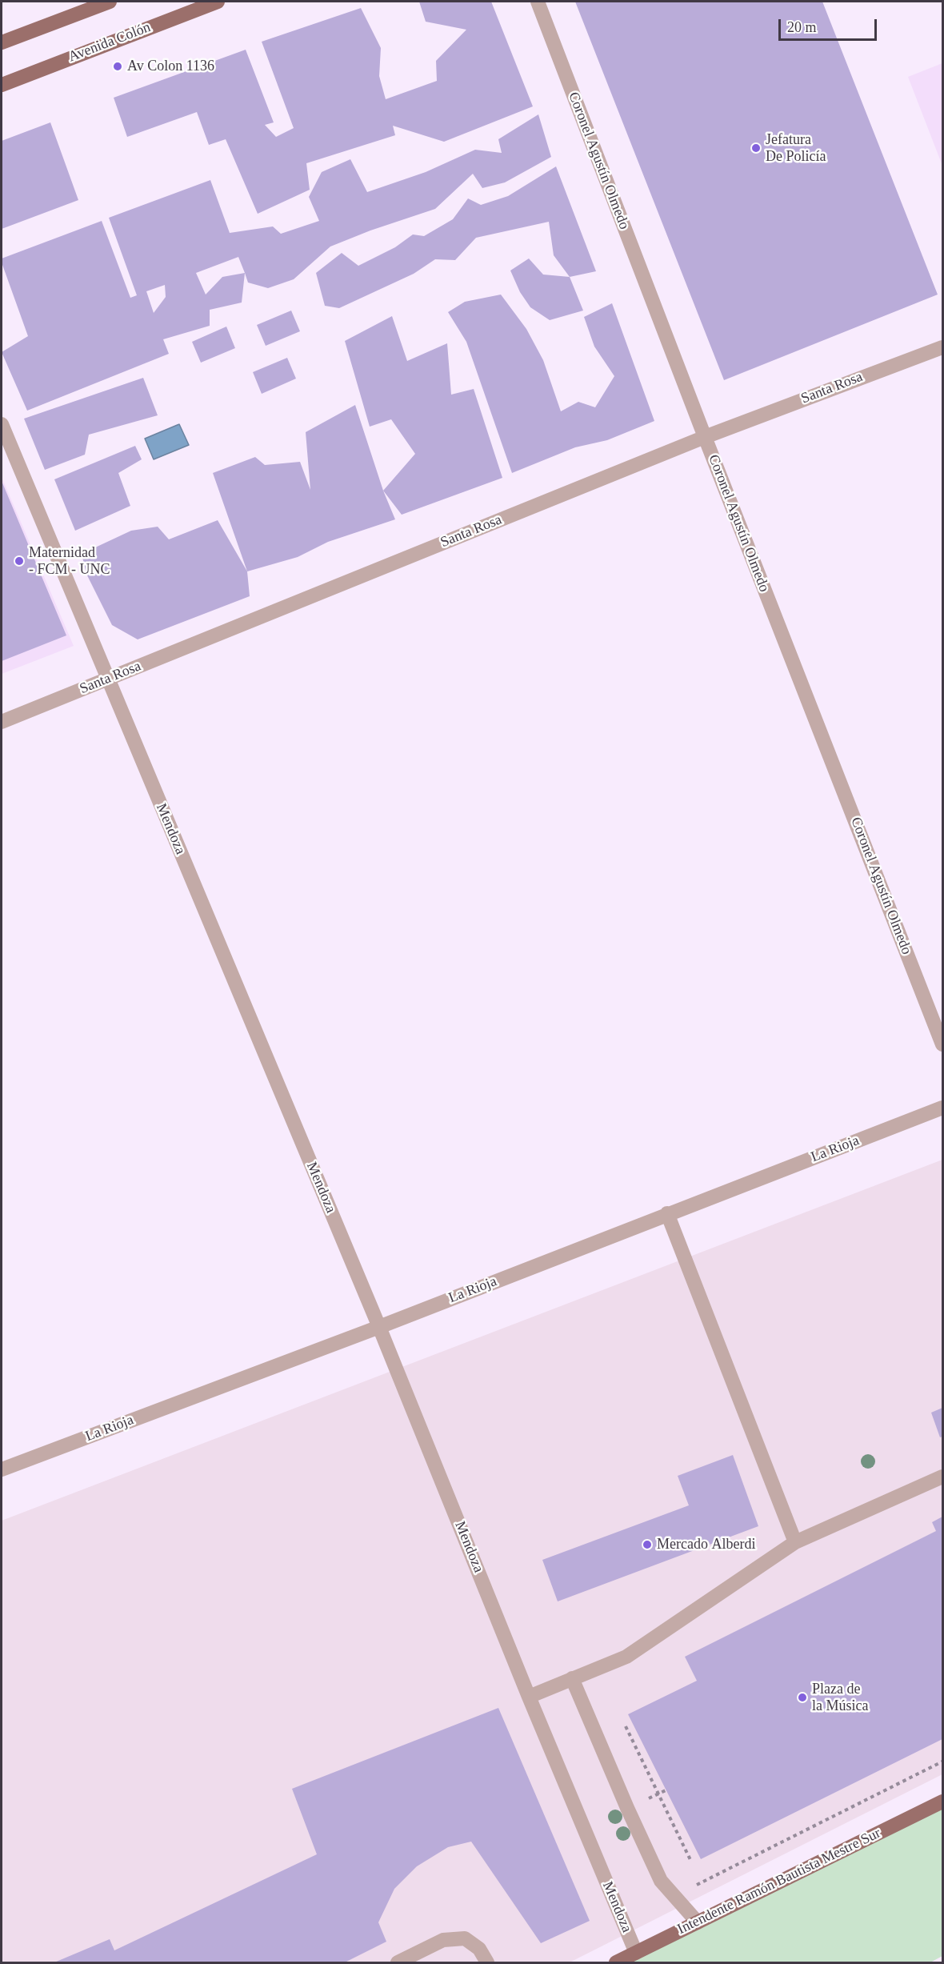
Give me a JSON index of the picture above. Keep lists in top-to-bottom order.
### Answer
{
  "streets": {
    "main road": ["Avenida Colón", "Intendente Ramón Bautista Mestre Sur"],
    "street": [
      "Coronel Agustín Olmedo",
      "Santa Rosa",
      "Mendoza",
      "La Rioja"
    ]
  },
  "crossings": [
    ["Coronel Agustín Olmedo", "Santa Rosa"],
    ["Santa Rosa", "Mendoza"],
    ["Mendoza", "La Rioja"],
    ["Mendoza", "Intendente Ramón Bautista Mestre Sur"]
  ],
  "places": [
    "Av Colon 1136",
    "Jefatura De Policía",
    "Maternidad - FCM - UNC",
    "Mercado Alberdi",
    "Plaza de la Música"
  ],
  "scale_bar": "20 m"
}
